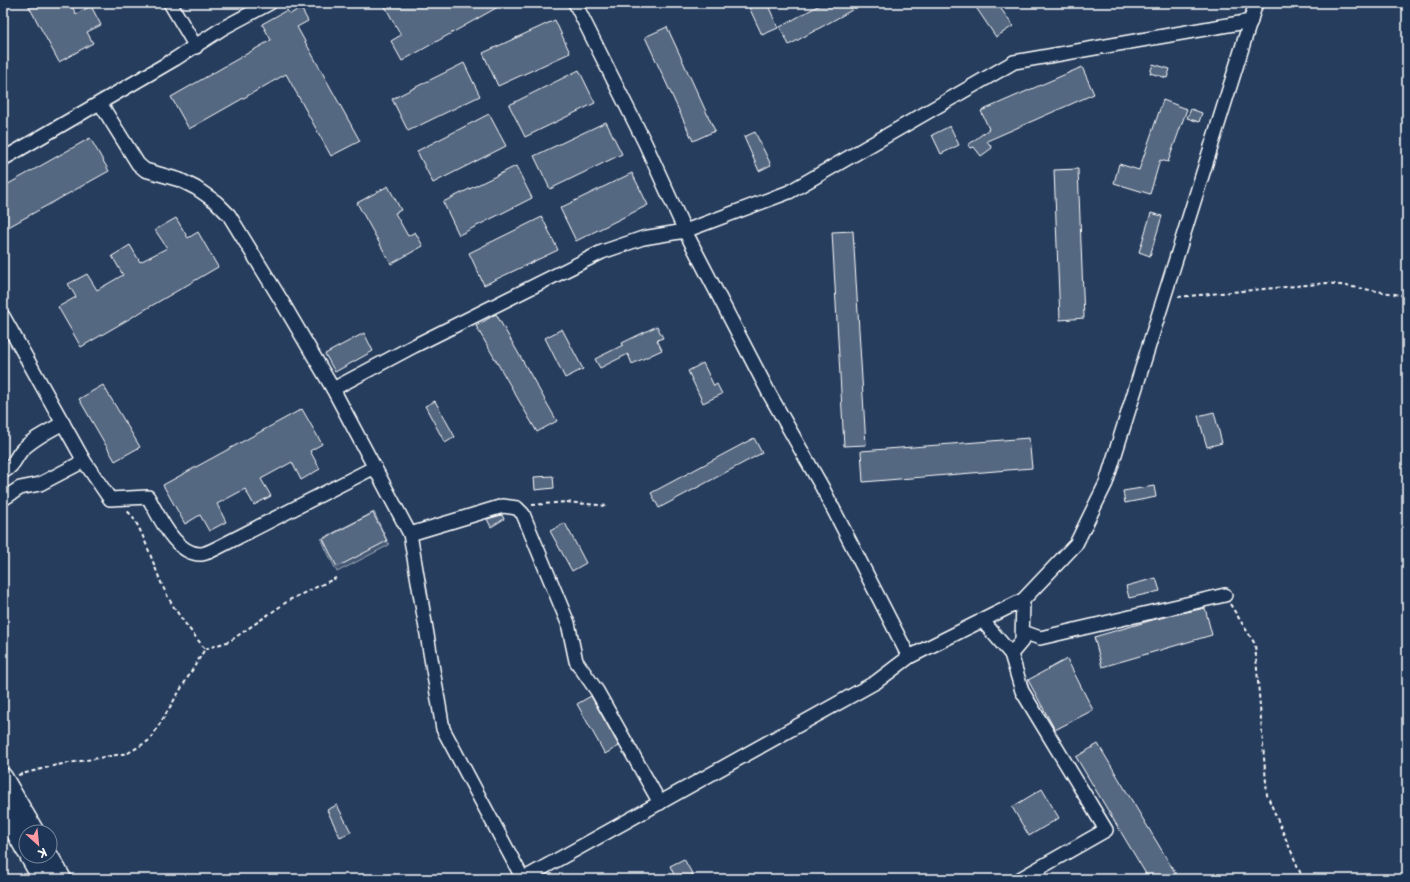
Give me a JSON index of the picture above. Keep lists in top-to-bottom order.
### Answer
{
  "north": "bottom right"
}
